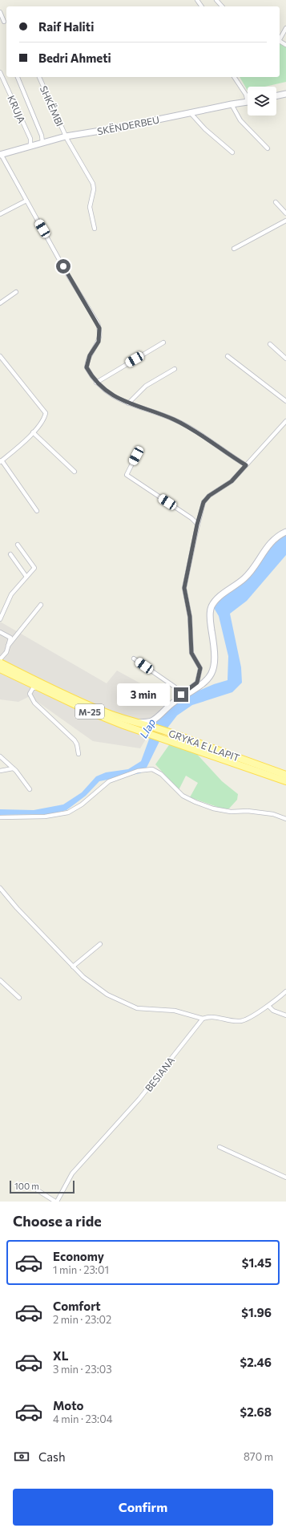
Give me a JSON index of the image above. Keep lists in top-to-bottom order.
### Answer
{
  "streets": {
    "main road": ["SKËNDERBEU", "M-25", "GRYKA E LLAPIT"],
    "street": ["SHKËMBI", "KRUJA", "BESIANA"]
  },
  "crossings": [
    ["SHKËMBI", "SKËNDERBEU"],
    ["KRUJA", "SKËNDERBEU"]
  ],
  "water": ["Llap"],
  "scale_bar": "100 m",
  "page": {
    "banner": ["Raif Haliti", "Bedri Ahmeti"],
    "bubble": "3 min",
    "scale": "100 m",
    "heading": "Choose a ride",
    "list": [
      {
        "name": "Economy",
        "note": "1 min · 23:01",
        "value": "$1.45"
      },
      {
        "name": "Comfort",
        "note": "2 min · 23:02",
        "value": "$1.96"
      },
      {
        "name": "XL",
        "note": "3 min · 23:03",
        "value": "$2.46"
      },
      {
        "name": "Moto",
        "note": "4 min · 23:04",
        "value": "$2.68"
      }
    ],
    "pay": ["Cash", "870 m"],
    "buttons": "Confirm"
  }
}
